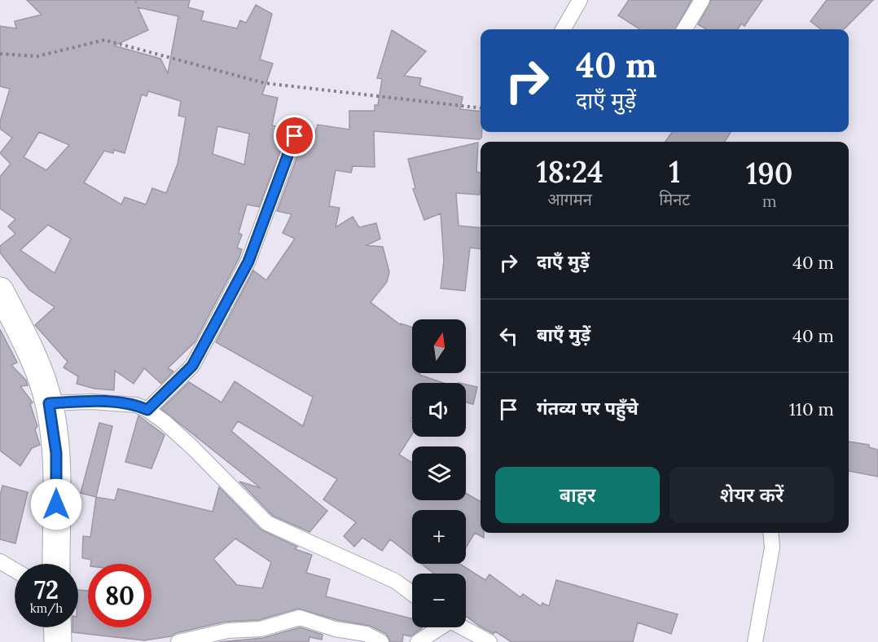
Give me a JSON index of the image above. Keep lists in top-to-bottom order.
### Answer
{
  "north": "top",
  "page": {
    "turn": ["40 m", "दाएँ मुड़ें"],
    "eta": [
      "18:24",
      "आगमन",
      "1",
      "मिनट",
      "190",
      "m"
    ],
    "list": [
      {
        "name": "दाएँ मुड़ें",
        "value": "40 m"
      },
      {
        "name": "बाएँ मुड़ें",
        "value": "40 m"
      },
      {
        "name": "गंतव्य पर पहुँचे",
        "value": "110 m"
      }
    ],
    "map_buttons": ["+", "−"],
    "buttons": ["बाहर", "शेयर करें"],
    "speed": "72 km/h",
    "limit": "80"
  }
}
